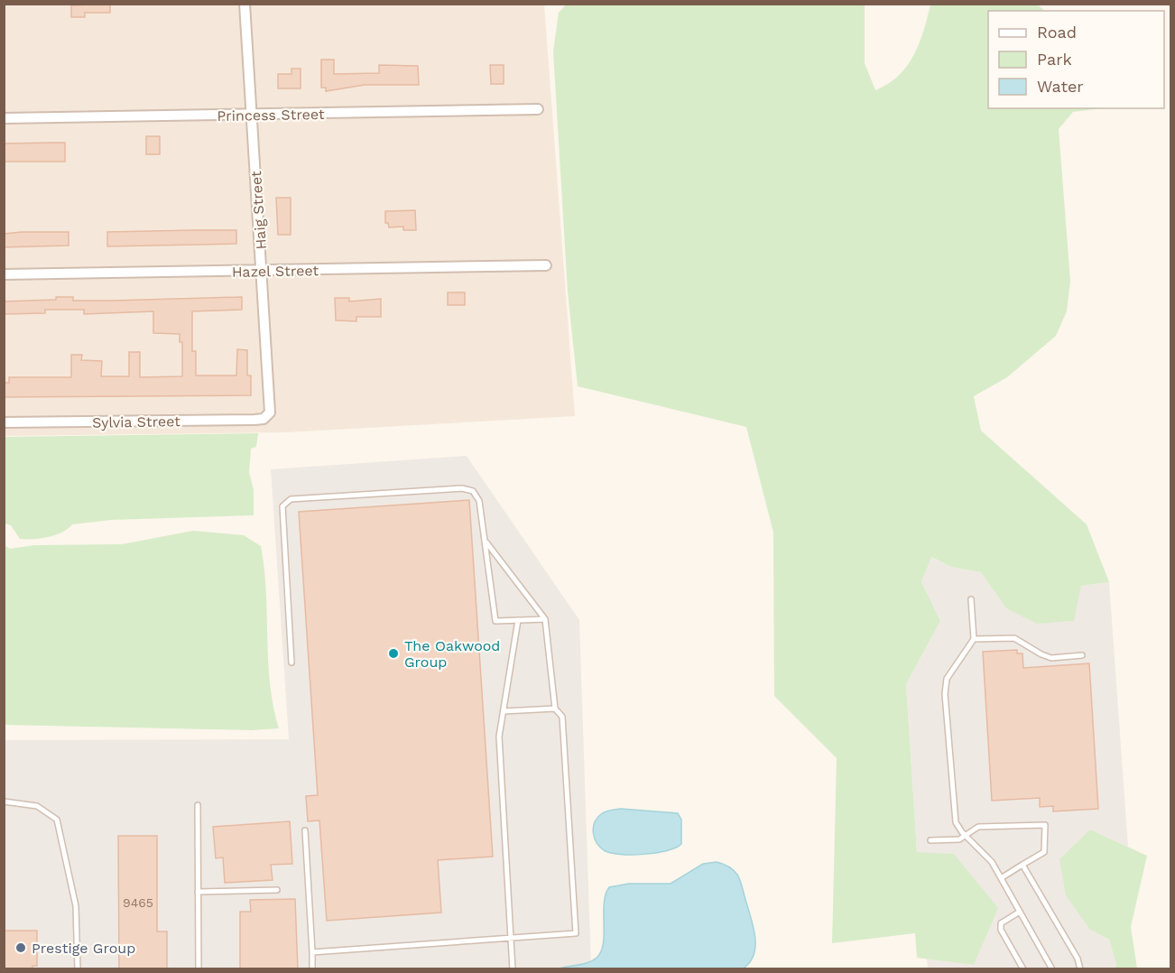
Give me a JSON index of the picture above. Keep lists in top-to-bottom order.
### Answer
{
  "streets": {
    "street": [
      "Princess Street",
      "Haig Street",
      "Hazel Street",
      "Sylvia Street"
    ]
  },
  "crossings": [
    ["Princess Street", "Haig Street"],
    ["Haig Street", "Hazel Street"],
    ["Haig Street", "Sylvia Street"]
  ],
  "places": ["The Oakwood Group", "Prestige Group"],
  "house_numbers": ["9465"],
  "legend": ["Road", "Park", "Water"]
}
